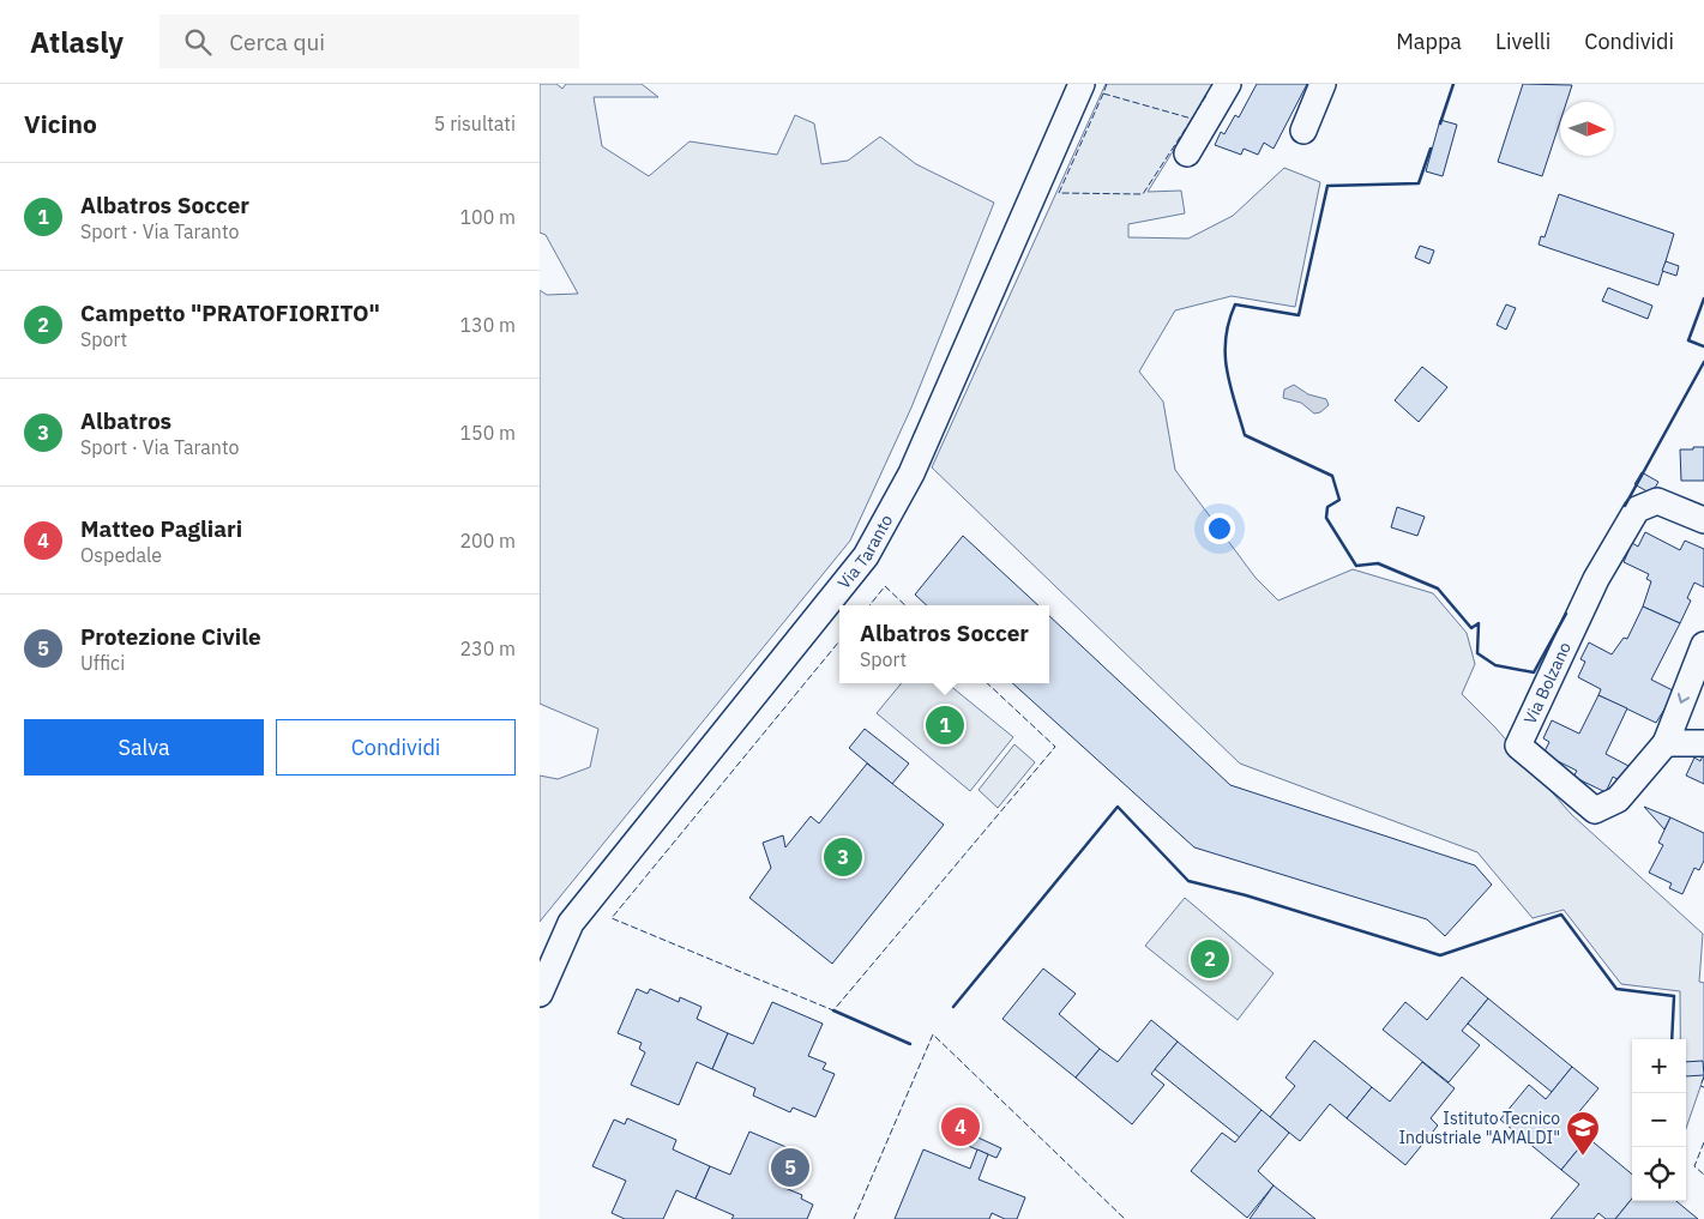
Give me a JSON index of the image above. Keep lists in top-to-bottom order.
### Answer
{
  "streets": {
    "street": ["Via Taranto", "Via Bolzano"]
  },
  "places": {
    "school or university": ["Istituto Tecnico Industriale \"AMALDI\""]
  },
  "north": "right",
  "page": {
    "header": "Atlasly",
    "search": "Cerca qui",
    "nav": ["Mappa", "Livelli", "Condividi"],
    "heading": ["Vicino", "5 risultati"],
    "list": [
      {
        "mark": "1",
        "name": "Albatros Soccer",
        "note": "Sport · Via Taranto",
        "value": "100 m"
      },
      {
        "mark": "2",
        "name": "Campetto \"PRATOFIORITO\"",
        "note": "Sport",
        "value": "130 m"
      },
      {
        "mark": "3",
        "name": "Albatros",
        "note": "Sport · Via Taranto",
        "value": "150 m"
      },
      {
        "mark": "4",
        "name": "Matteo Pagliari",
        "note": "Ospedale",
        "value": "200 m"
      },
      {
        "mark": "5",
        "name": "Protezione Civile",
        "note": "Uffici",
        "value": "230 m"
      }
    ],
    "popup": ["Albatros Soccer", "Sport"],
    "buttons": ["Salva", "Condividi"],
    "pins": [
      "1",
      "3",
      "2",
      "4",
      "5"
    ],
    "map_buttons": ["+", "−"]
  }
}
